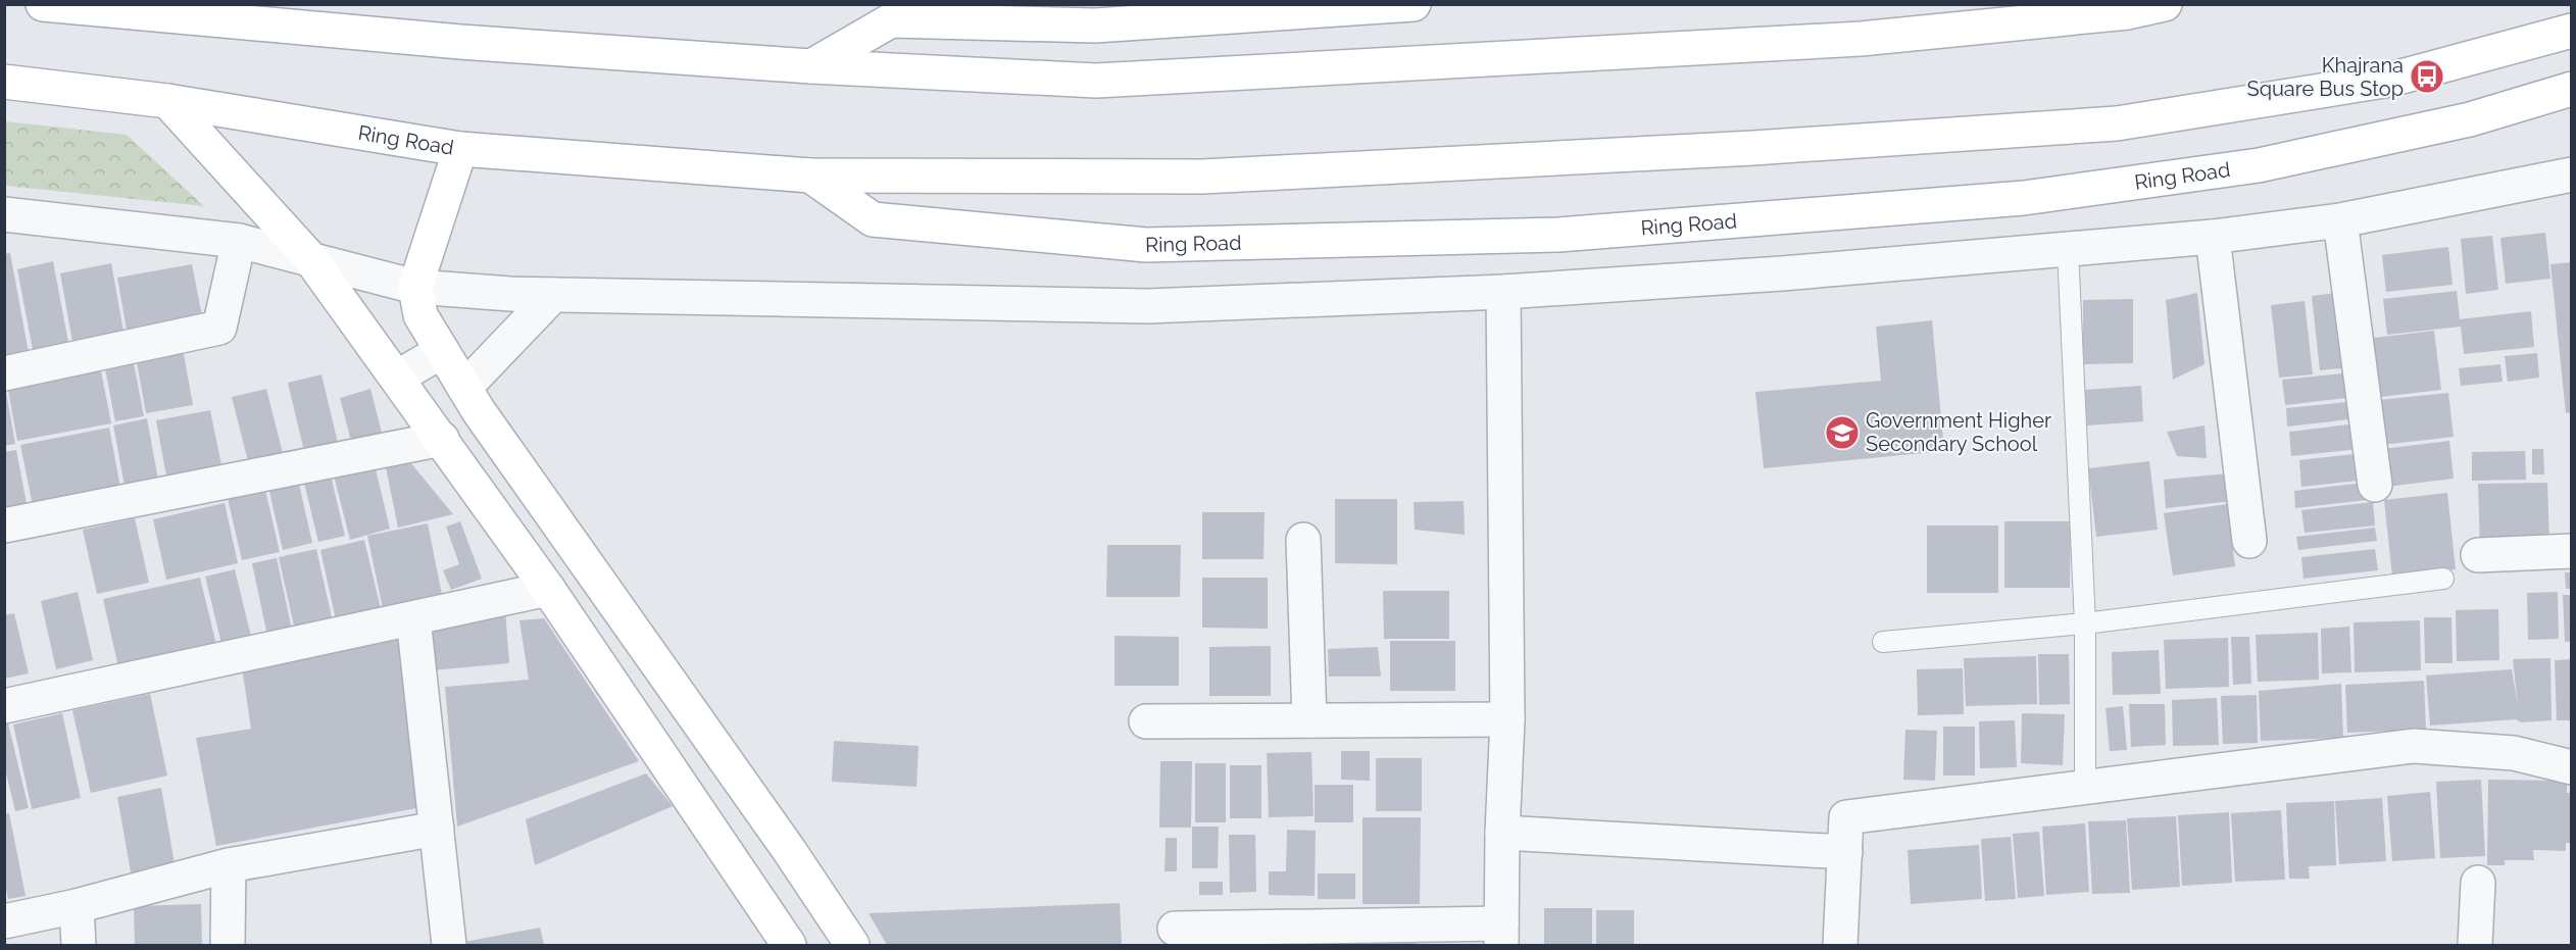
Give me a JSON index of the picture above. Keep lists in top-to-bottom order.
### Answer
{
  "streets": {
    "main road": ["Ring Road"]
  },
  "places": {
    "bus stop": ["Khajrana Square Bus Stop"],
    "school or university": ["Government Higher Secondary School"]
  }
}
